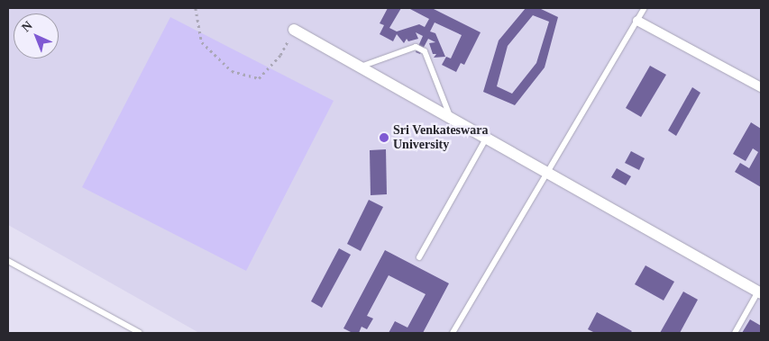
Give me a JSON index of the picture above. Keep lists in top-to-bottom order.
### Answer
{
  "places": ["Sri Venkateswara University"],
  "north": "top left"
}
